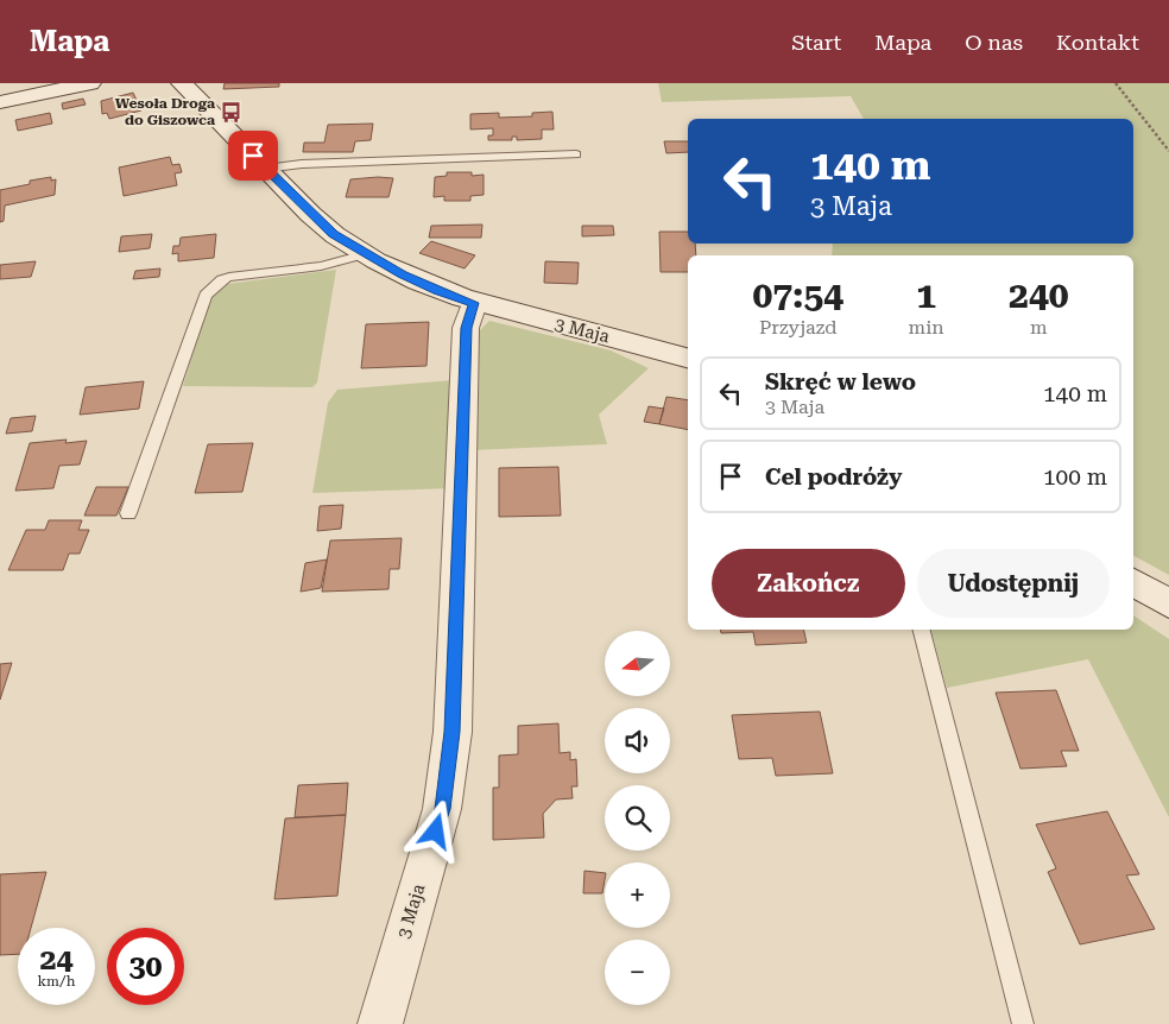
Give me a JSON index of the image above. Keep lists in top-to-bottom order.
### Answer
{
  "streets": {
    "street": ["3 Maja"]
  },
  "places": {
    "bus stop": ["Wesoła Droga do Giszowca"]
  },
  "north": "left",
  "page": {
    "header": "Mapa",
    "nav": [
      "Start",
      "Mapa",
      "O nas",
      "Kontakt"
    ],
    "turn": ["140 m", "3 Maja"],
    "eta": [
      "07:54",
      "Przyjazd",
      "1",
      "min",
      "240",
      "m"
    ],
    "list": [
      {
        "name": "Skręć w lewo",
        "note": "3 Maja",
        "value": "140 m"
      },
      {
        "name": "Cel podróży",
        "value": "100 m"
      }
    ],
    "buttons": ["Zakończ", "Udostępnij"],
    "map_buttons": ["+", "−"],
    "speed": "24 km/h",
    "limit": "30"
  }
}
